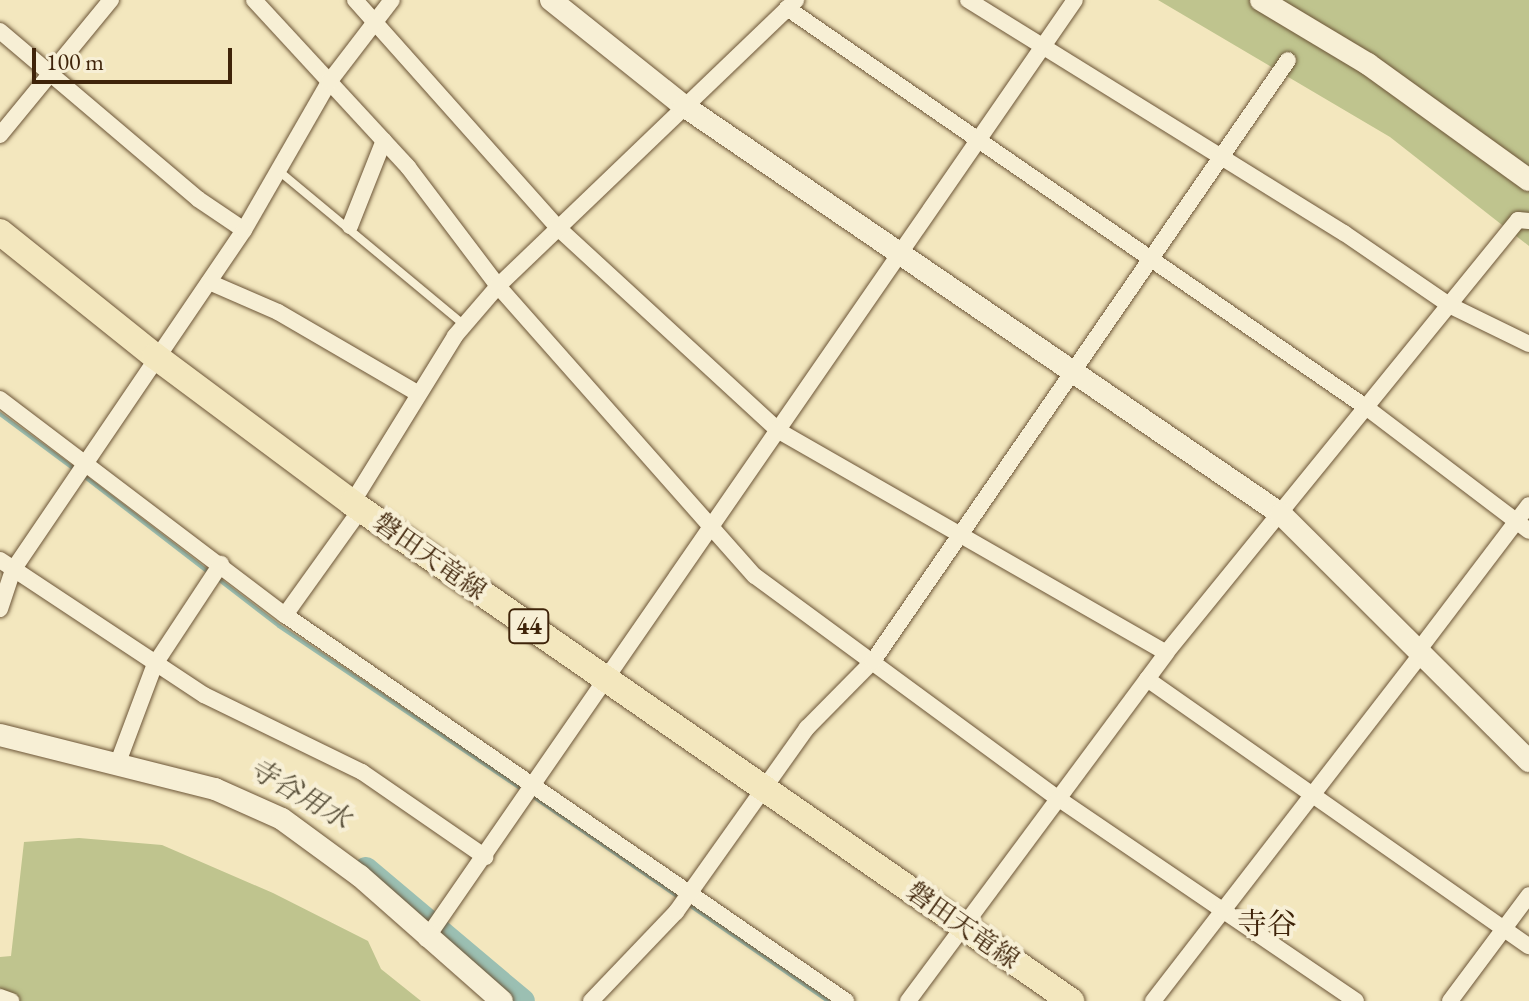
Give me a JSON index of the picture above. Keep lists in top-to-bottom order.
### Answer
{
  "streets": {
    "main road": ["磐田天竜線", "44"]
  },
  "districts": ["寺谷"],
  "water": ["寺谷用水"],
  "scale_bar": "100 m"
}
